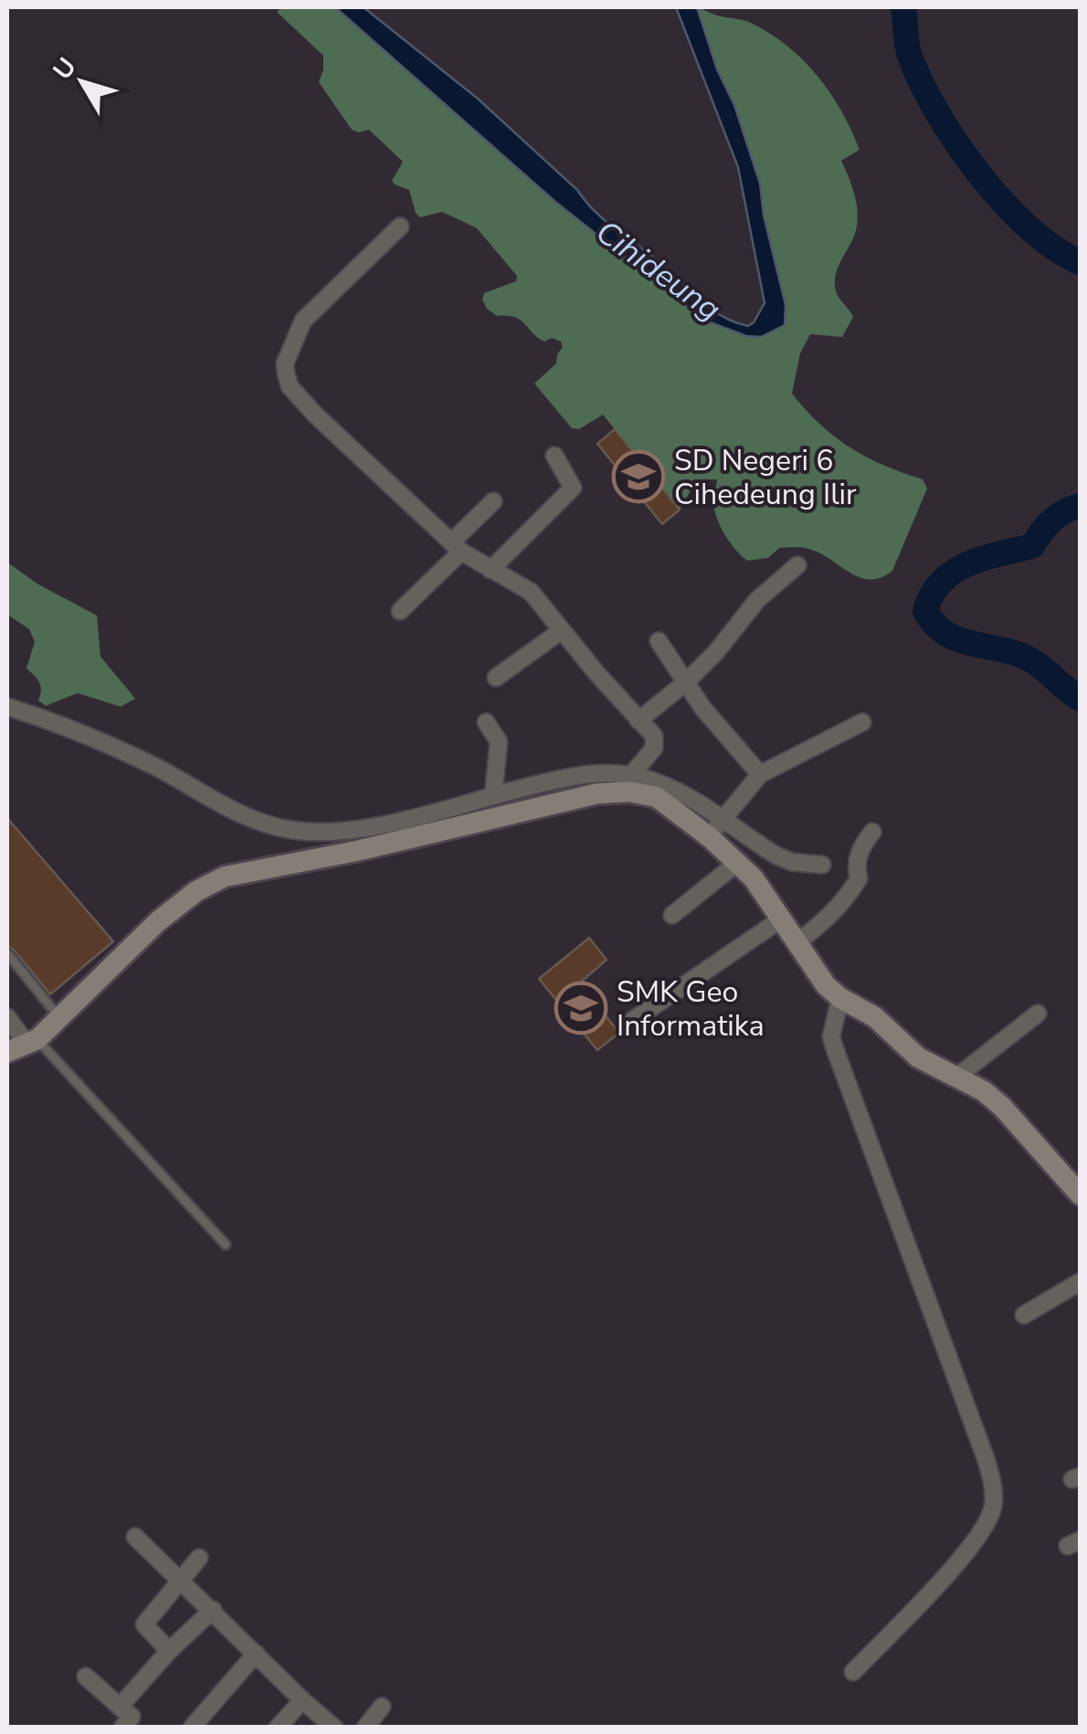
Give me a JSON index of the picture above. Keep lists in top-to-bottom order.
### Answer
{
  "water": ["Cihideung"],
  "places": {
    "school or university": ["SD Negeri 6 Cihedeung Ilir", "SMK Geo Informatika"]
  },
  "north": "top left"
}
